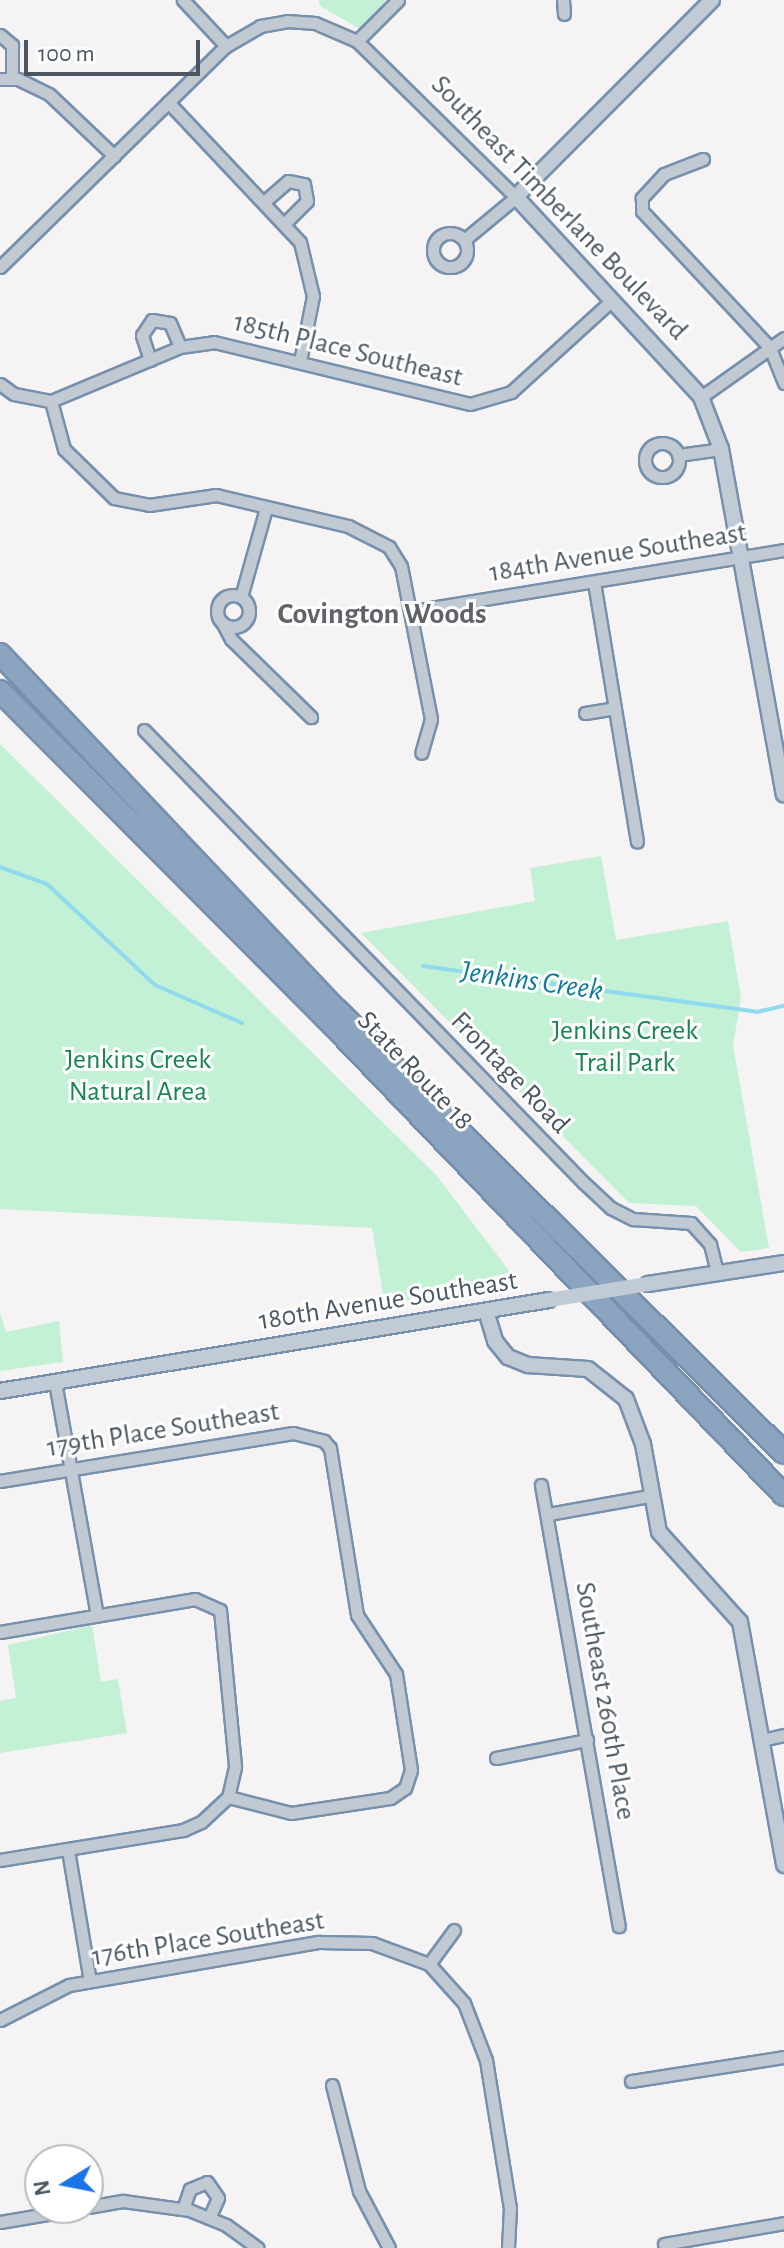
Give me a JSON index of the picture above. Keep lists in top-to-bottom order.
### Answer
{
  "streets": {
    "highway": ["State Route 18"],
    "street": [
      "Southeast Timberlane Boulevard",
      "185th Place Southeast",
      "184th Avenue Southeast",
      "Frontage Road",
      "180th Avenue Southeast",
      "179th Place Southeast",
      "Southeast 260th Place",
      "176th Place Southeast"
    ]
  },
  "crossings": [
    ["Southeast Timberlane Boulevard", "185th Place Southeast"],
    ["Southeast Timberlane Boulevard", "184th Avenue Southeast"],
    ["Frontage Road", "180th Avenue Southeast"]
  ],
  "districts": ["Covington Woods"],
  "water": ["Jenkins Creek"],
  "parks": ["Jenkins Creek Trail Park", "Jenkins Creek Natural Area"],
  "scale_bar": "100 m",
  "north": "left"
}
